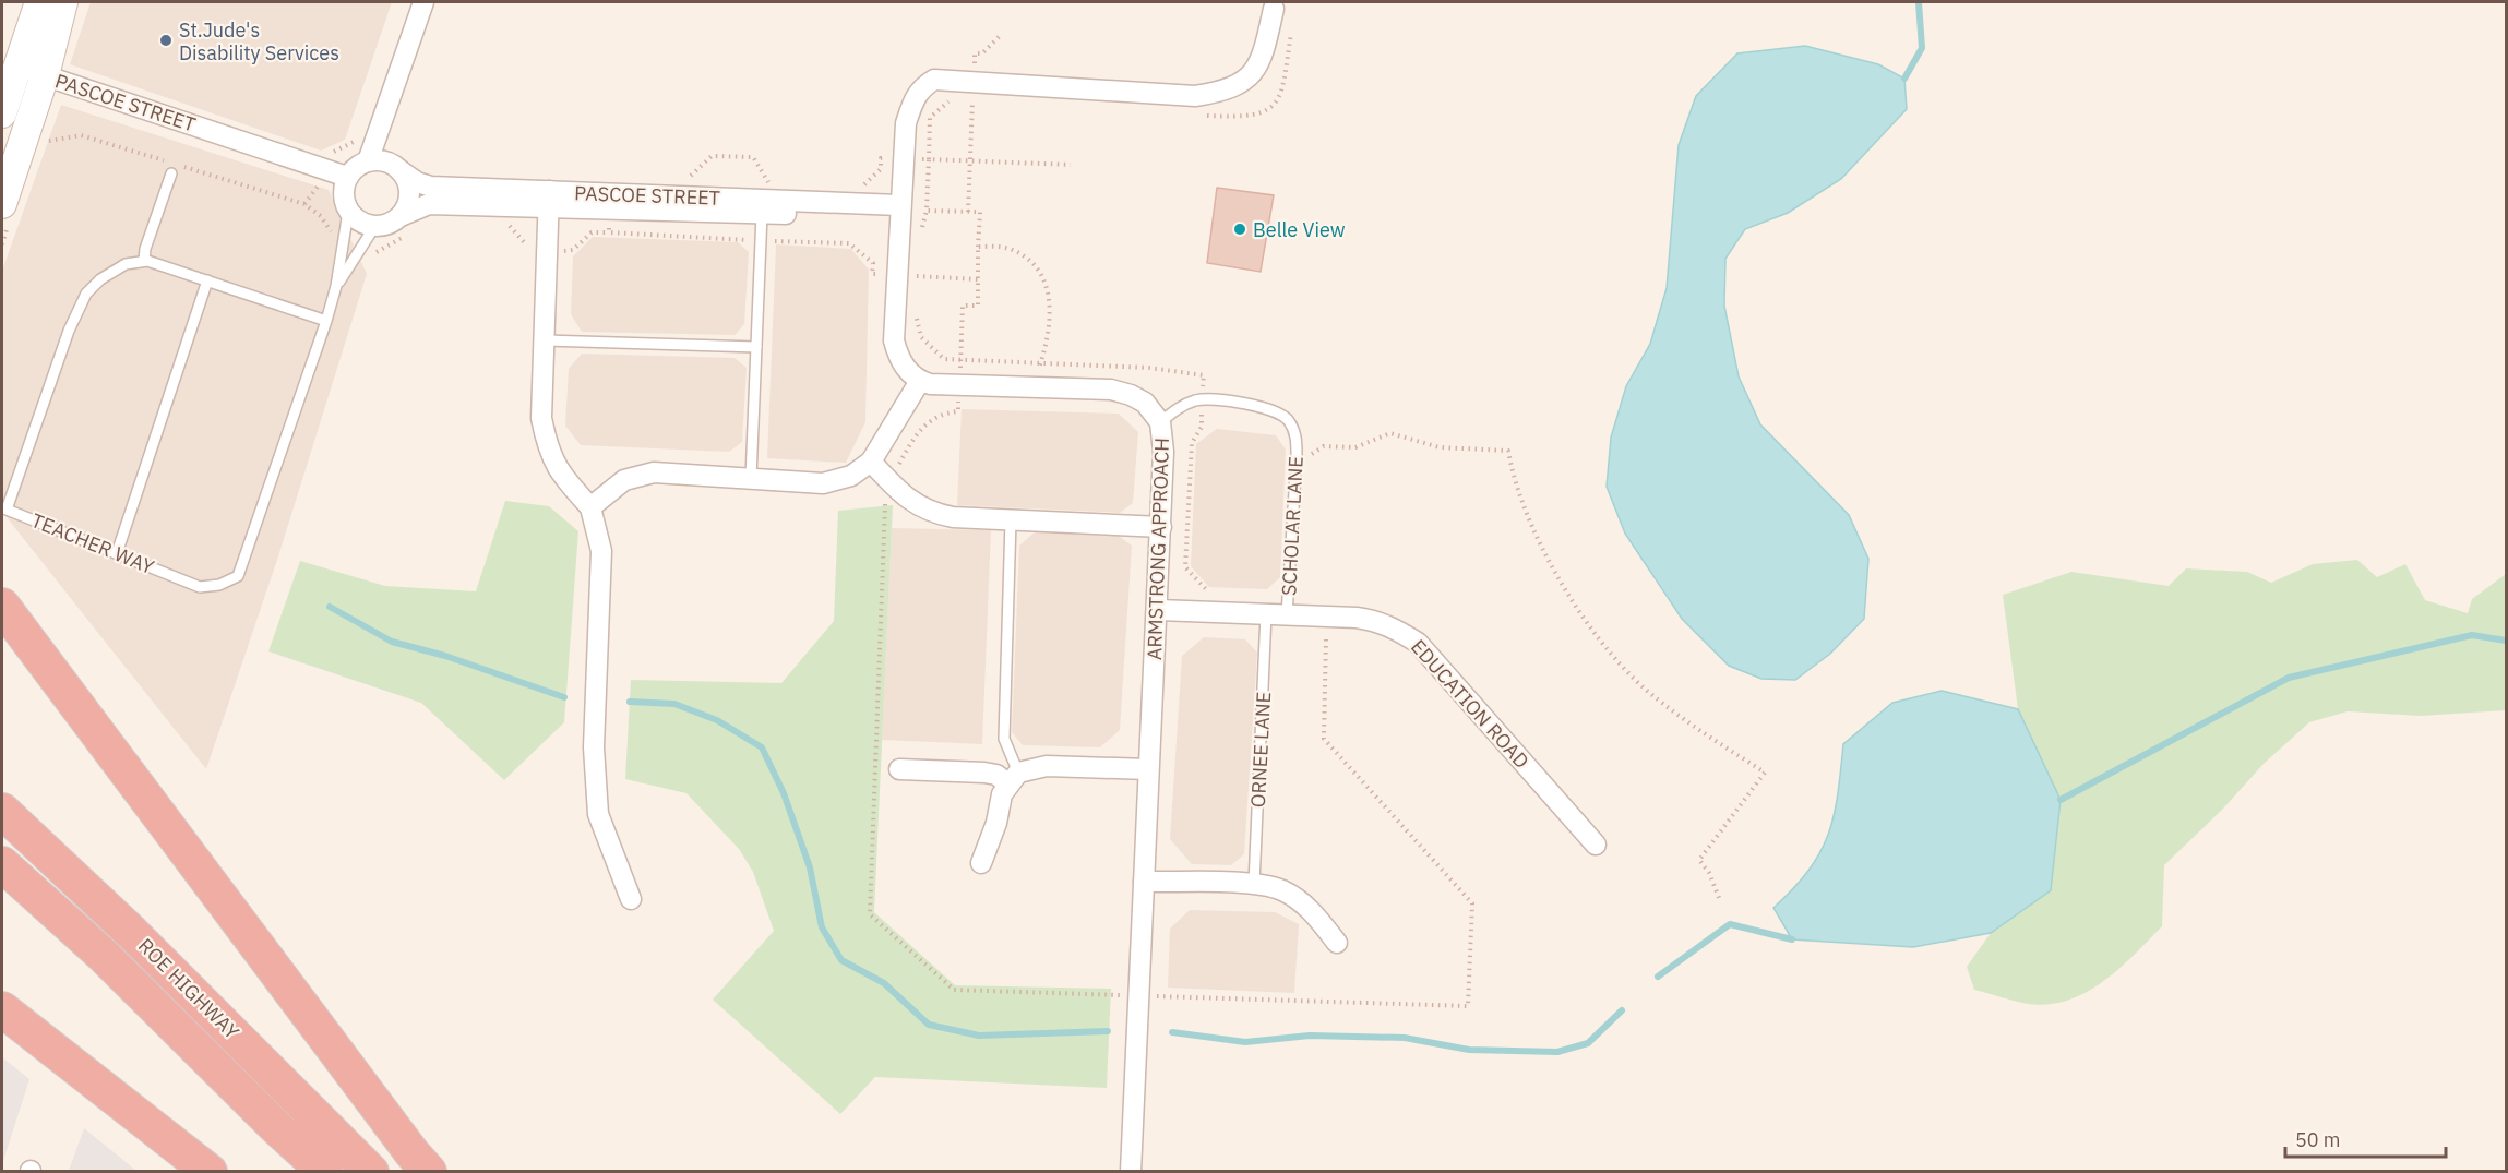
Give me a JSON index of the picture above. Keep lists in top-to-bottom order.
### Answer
{
  "streets": {
    "highway": ["ROE HIGHWAY"],
    "street": ["PASCOE STREET", "ARMSTRONG APPROACH", "EDUCATION ROAD"],
    "lane": ["SCHOLAR LANE", "TEACHER WAY", "ORNEE LANE"]
  },
  "crossings": [
    ["PASCOE STREET", "TEACHER WAY"],
    ["SCHOLAR LANE", "ARMSTRONG APPROACH"],
    ["SCHOLAR LANE", "EDUCATION ROAD"],
    ["ARMSTRONG APPROACH", "EDUCATION ROAD"],
    ["EDUCATION ROAD", "ORNEE LANE"]
  ],
  "places": ["St.Jude's Disability Services", "Belle View"],
  "scale_bar": "50 m"
}
